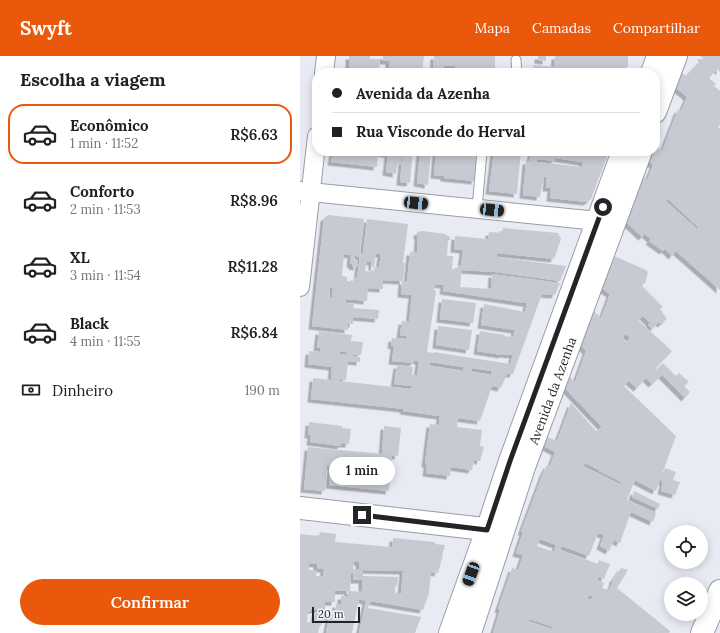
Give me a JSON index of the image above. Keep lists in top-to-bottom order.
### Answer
{
  "streets": {
    "main road": ["Avenida da Azenha"]
  },
  "scale_bar": "20 m",
  "page": {
    "header": "Swyft",
    "nav": ["Mapa", "Camadas", "Compartilhar"],
    "heading": "Escolha a viagem",
    "banner": ["Avenida da Azenha", "Rua Visconde do Herval"],
    "list": [
      {
        "name": "Econômico",
        "note": "1 min · 11:52",
        "value": "R$6.63"
      },
      {
        "name": "Conforto",
        "note": "2 min · 11:53",
        "value": "R$8.96"
      },
      {
        "name": "XL",
        "note": "3 min · 11:54",
        "value": "R$11.28"
      },
      {
        "name": "Black",
        "note": "4 min · 11:55",
        "value": "R$6.84"
      }
    ],
    "pay": ["Dinheiro", "190 m"],
    "bubble": "1 min",
    "buttons": "Confirmar",
    "scale": "20 m"
  }
}
